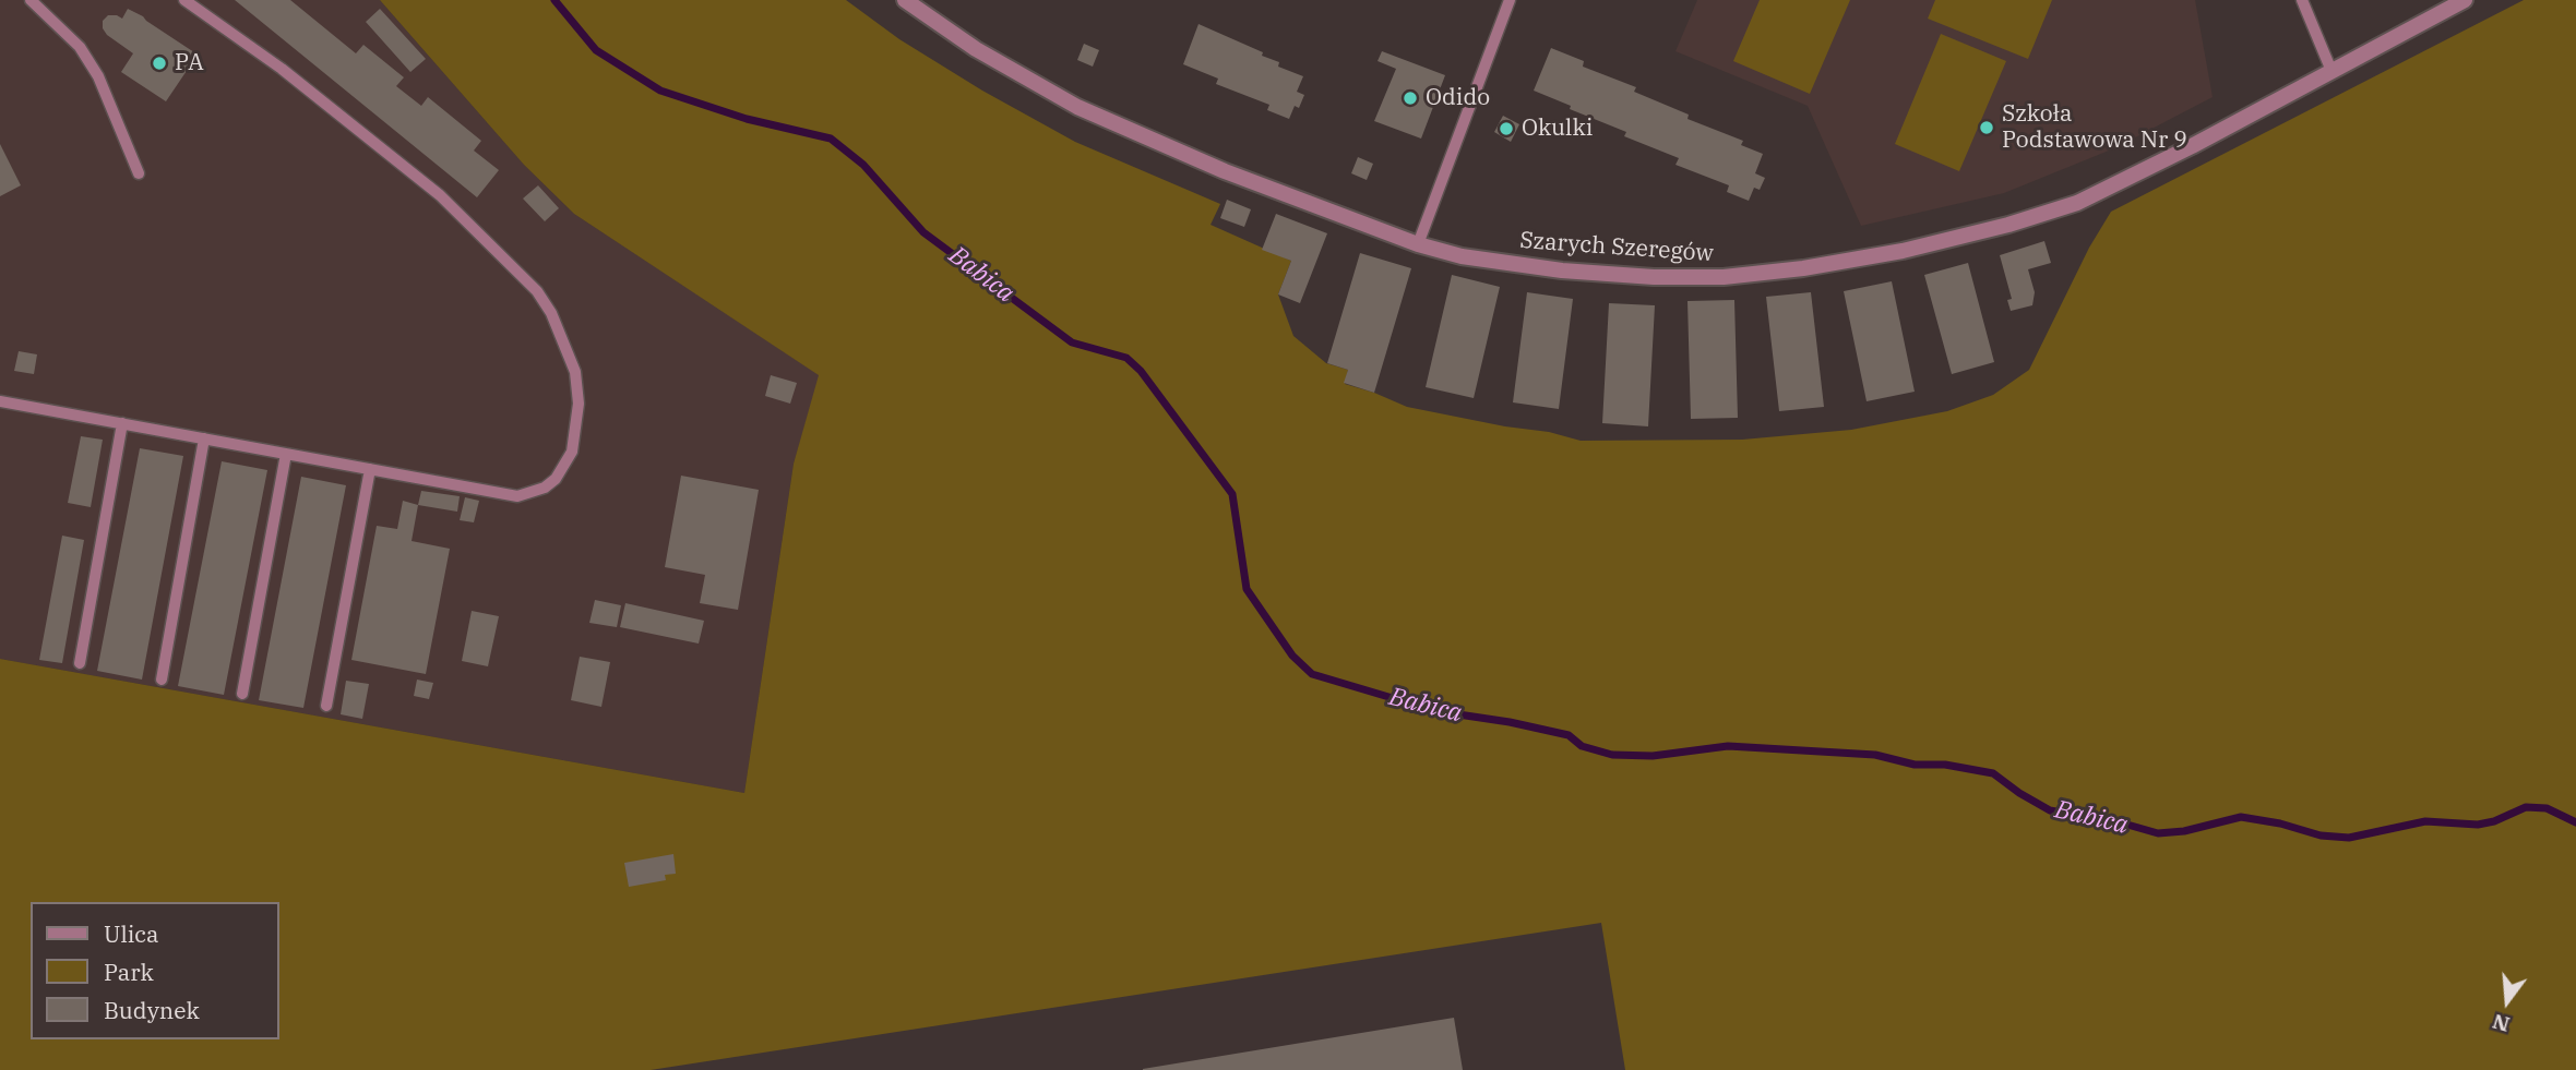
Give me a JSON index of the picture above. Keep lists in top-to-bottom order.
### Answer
{
  "streets": {
    "street": ["Szarych Szeregów"]
  },
  "water": ["Babica"],
  "places": [
    "PA",
    "Odido",
    "Szkoła Podstawowa Nr 9",
    "Okulki"
  ],
  "legend": ["Ulica", "Park", "Budynek"],
  "north": "bottom"
}
